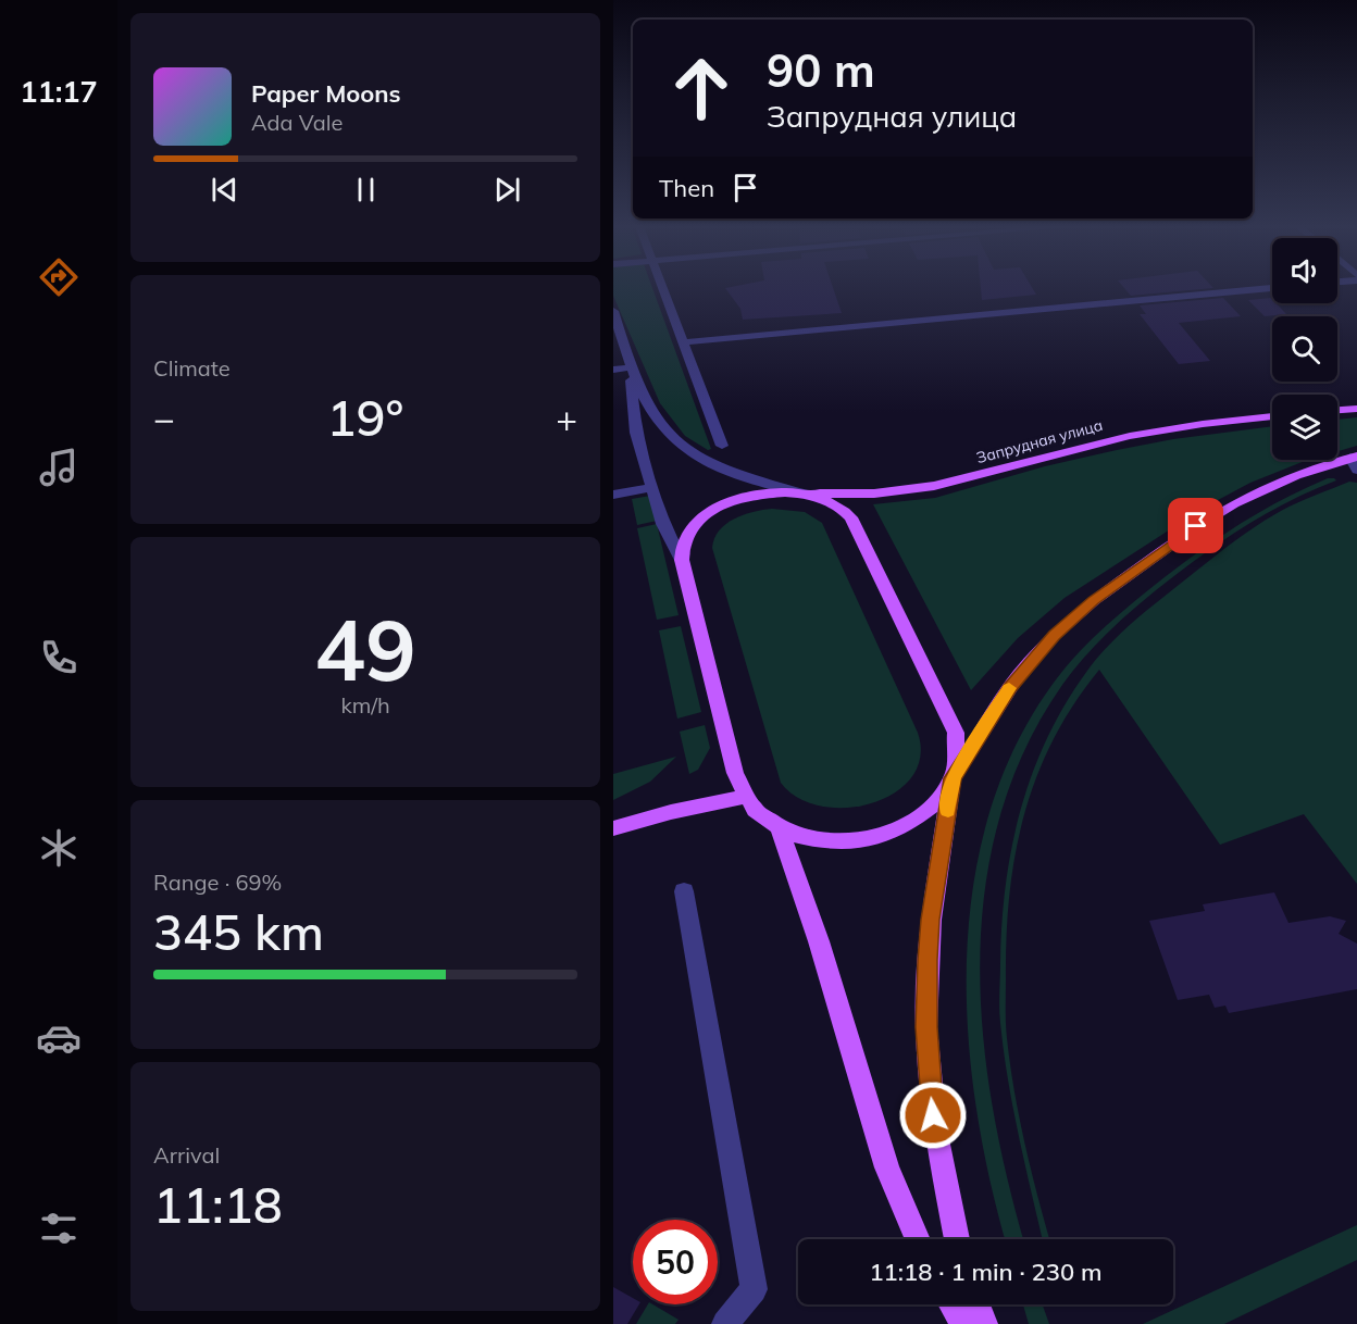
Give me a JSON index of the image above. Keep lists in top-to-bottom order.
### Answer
{
  "streets": {
    "main road": ["Запрудная улица"]
  },
  "page": {
    "tabs": "11:17",
    "turn": ["90 m", "Запрудная улица"],
    "song": ["Paper Moons", "Ada Vale"],
    "then": "Then",
    "tile": [
      "Climate",
      ["49", "km/h"],
      ["Range · 69%", "345 km"],
      ["Arrival", "11:18"]
    ],
    "heat": ["−", "19°", "+"],
    "limit": "50",
    "trip": "11:18 · 1 min · 230 m"
  }
}
